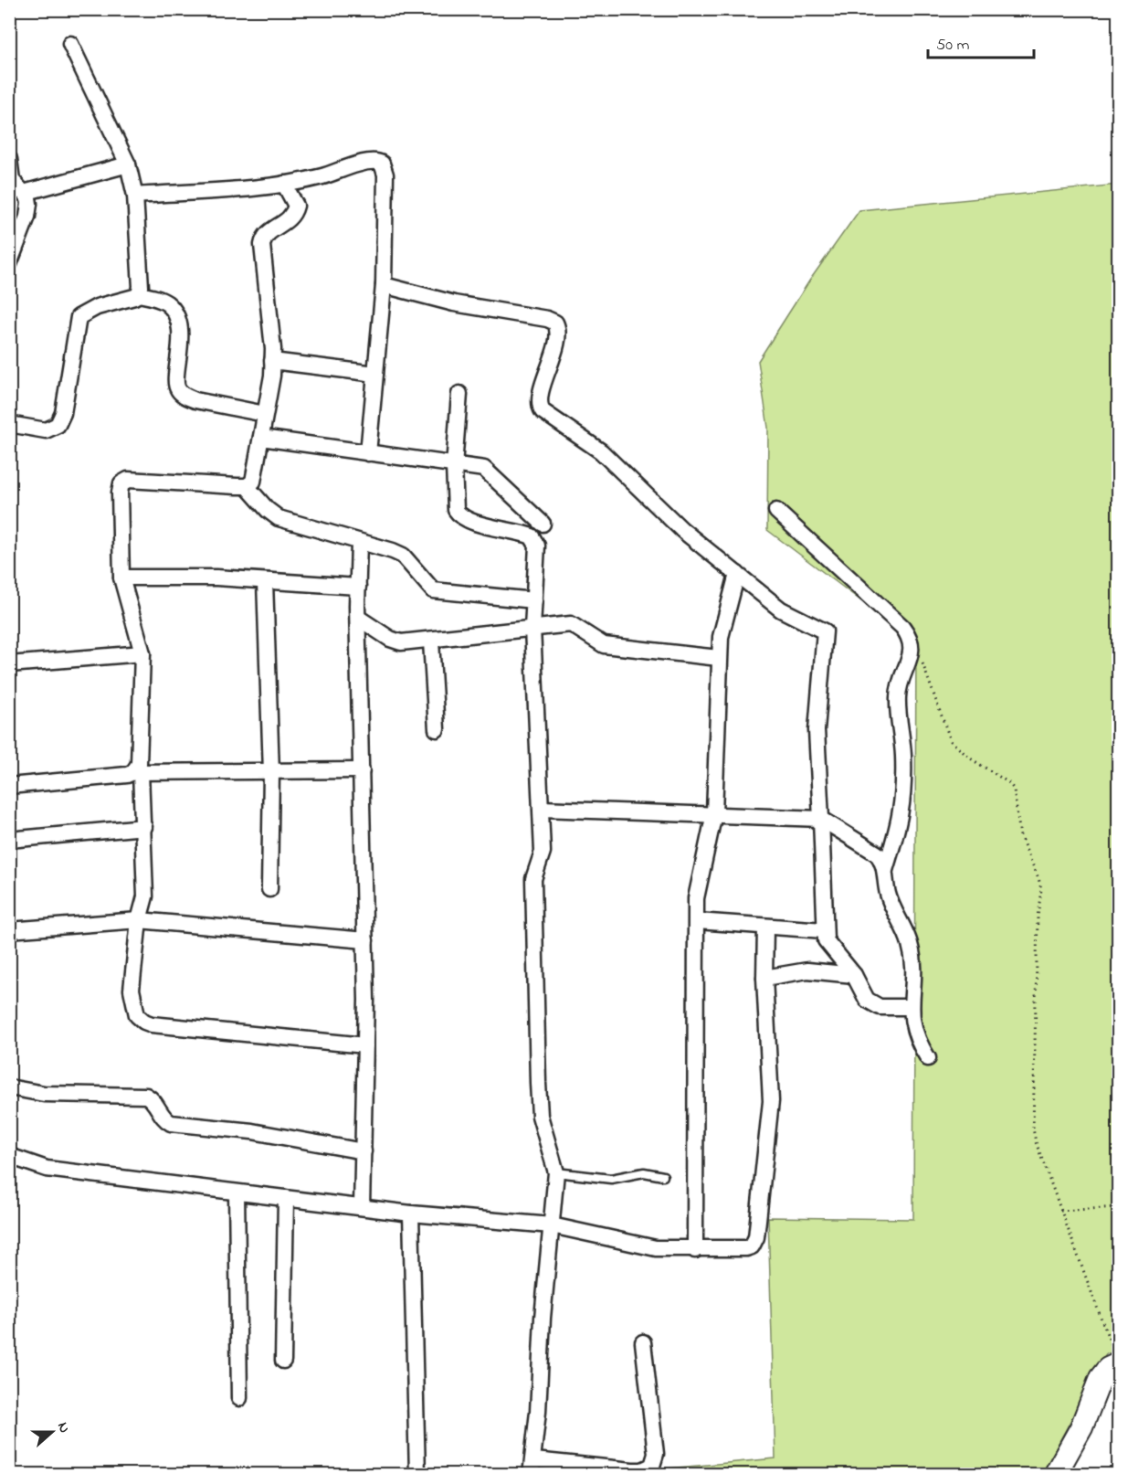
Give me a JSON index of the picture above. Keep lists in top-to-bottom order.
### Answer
{
  "scale_bar": "50 m",
  "north": "right"
}
